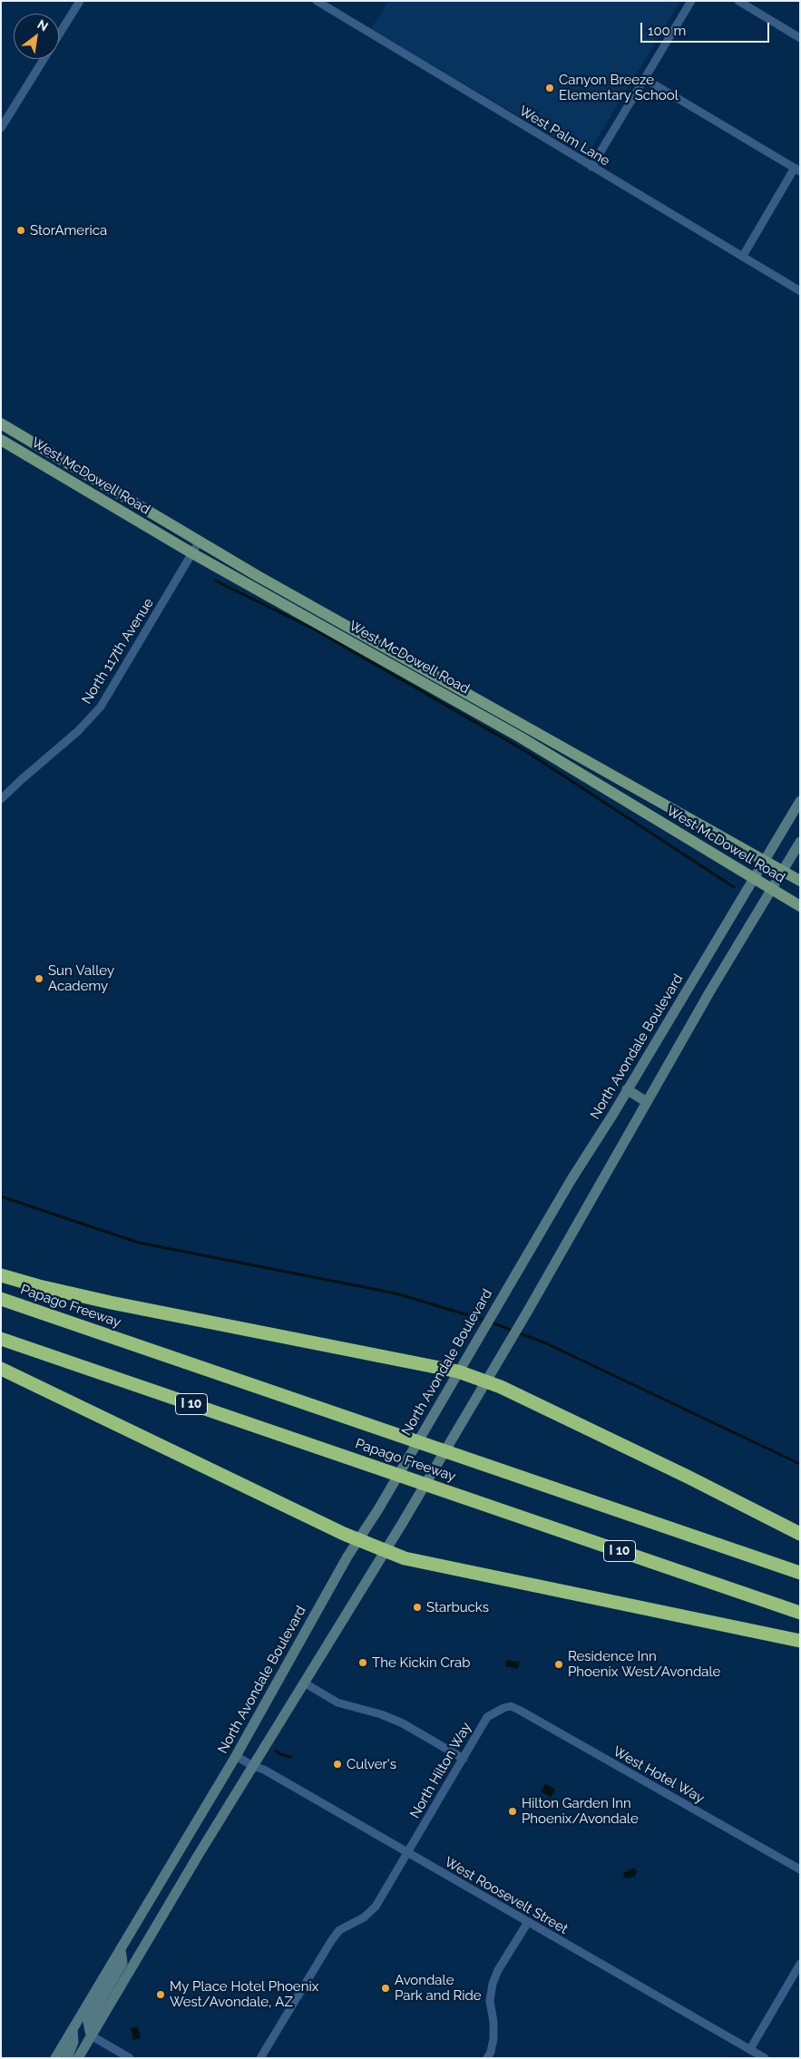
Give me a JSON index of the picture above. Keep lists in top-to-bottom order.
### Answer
{
  "streets": {
    "highway": ["Papago Freeway", "I 10"],
    "main road": ["West McDowell Road", "North Avondale Boulevard"],
    "street": [
      "West Palm Lane",
      "North 117th Avenue",
      "North Hilton Way",
      "West Hotel Way",
      "West Roosevelt Street"
    ]
  },
  "crossings": [
    ["West McDowell Road", "North 117th Avenue"],
    ["West McDowell Road", "North Avondale Boulevard"],
    ["North Avondale Boulevard", "West Roosevelt Street"],
    ["North Hilton Way", "West Hotel Way"],
    ["North Hilton Way", "West Roosevelt Street"]
  ],
  "places": [
    "Canyon Breeze Elementary School",
    "StorAmerica",
    "Sun Valley Academy",
    "Starbucks",
    "The Kickin Crab",
    "Residence Inn Phoenix West/Avondale",
    "Culver's",
    "Hilton Garden Inn Phoenix/Avondale",
    "Avondale Park and Ride",
    "My Place Hotel Phoenix West/Avondale, AZ"
  ],
  "scale_bar": "100 m",
  "north": "top right"
}
